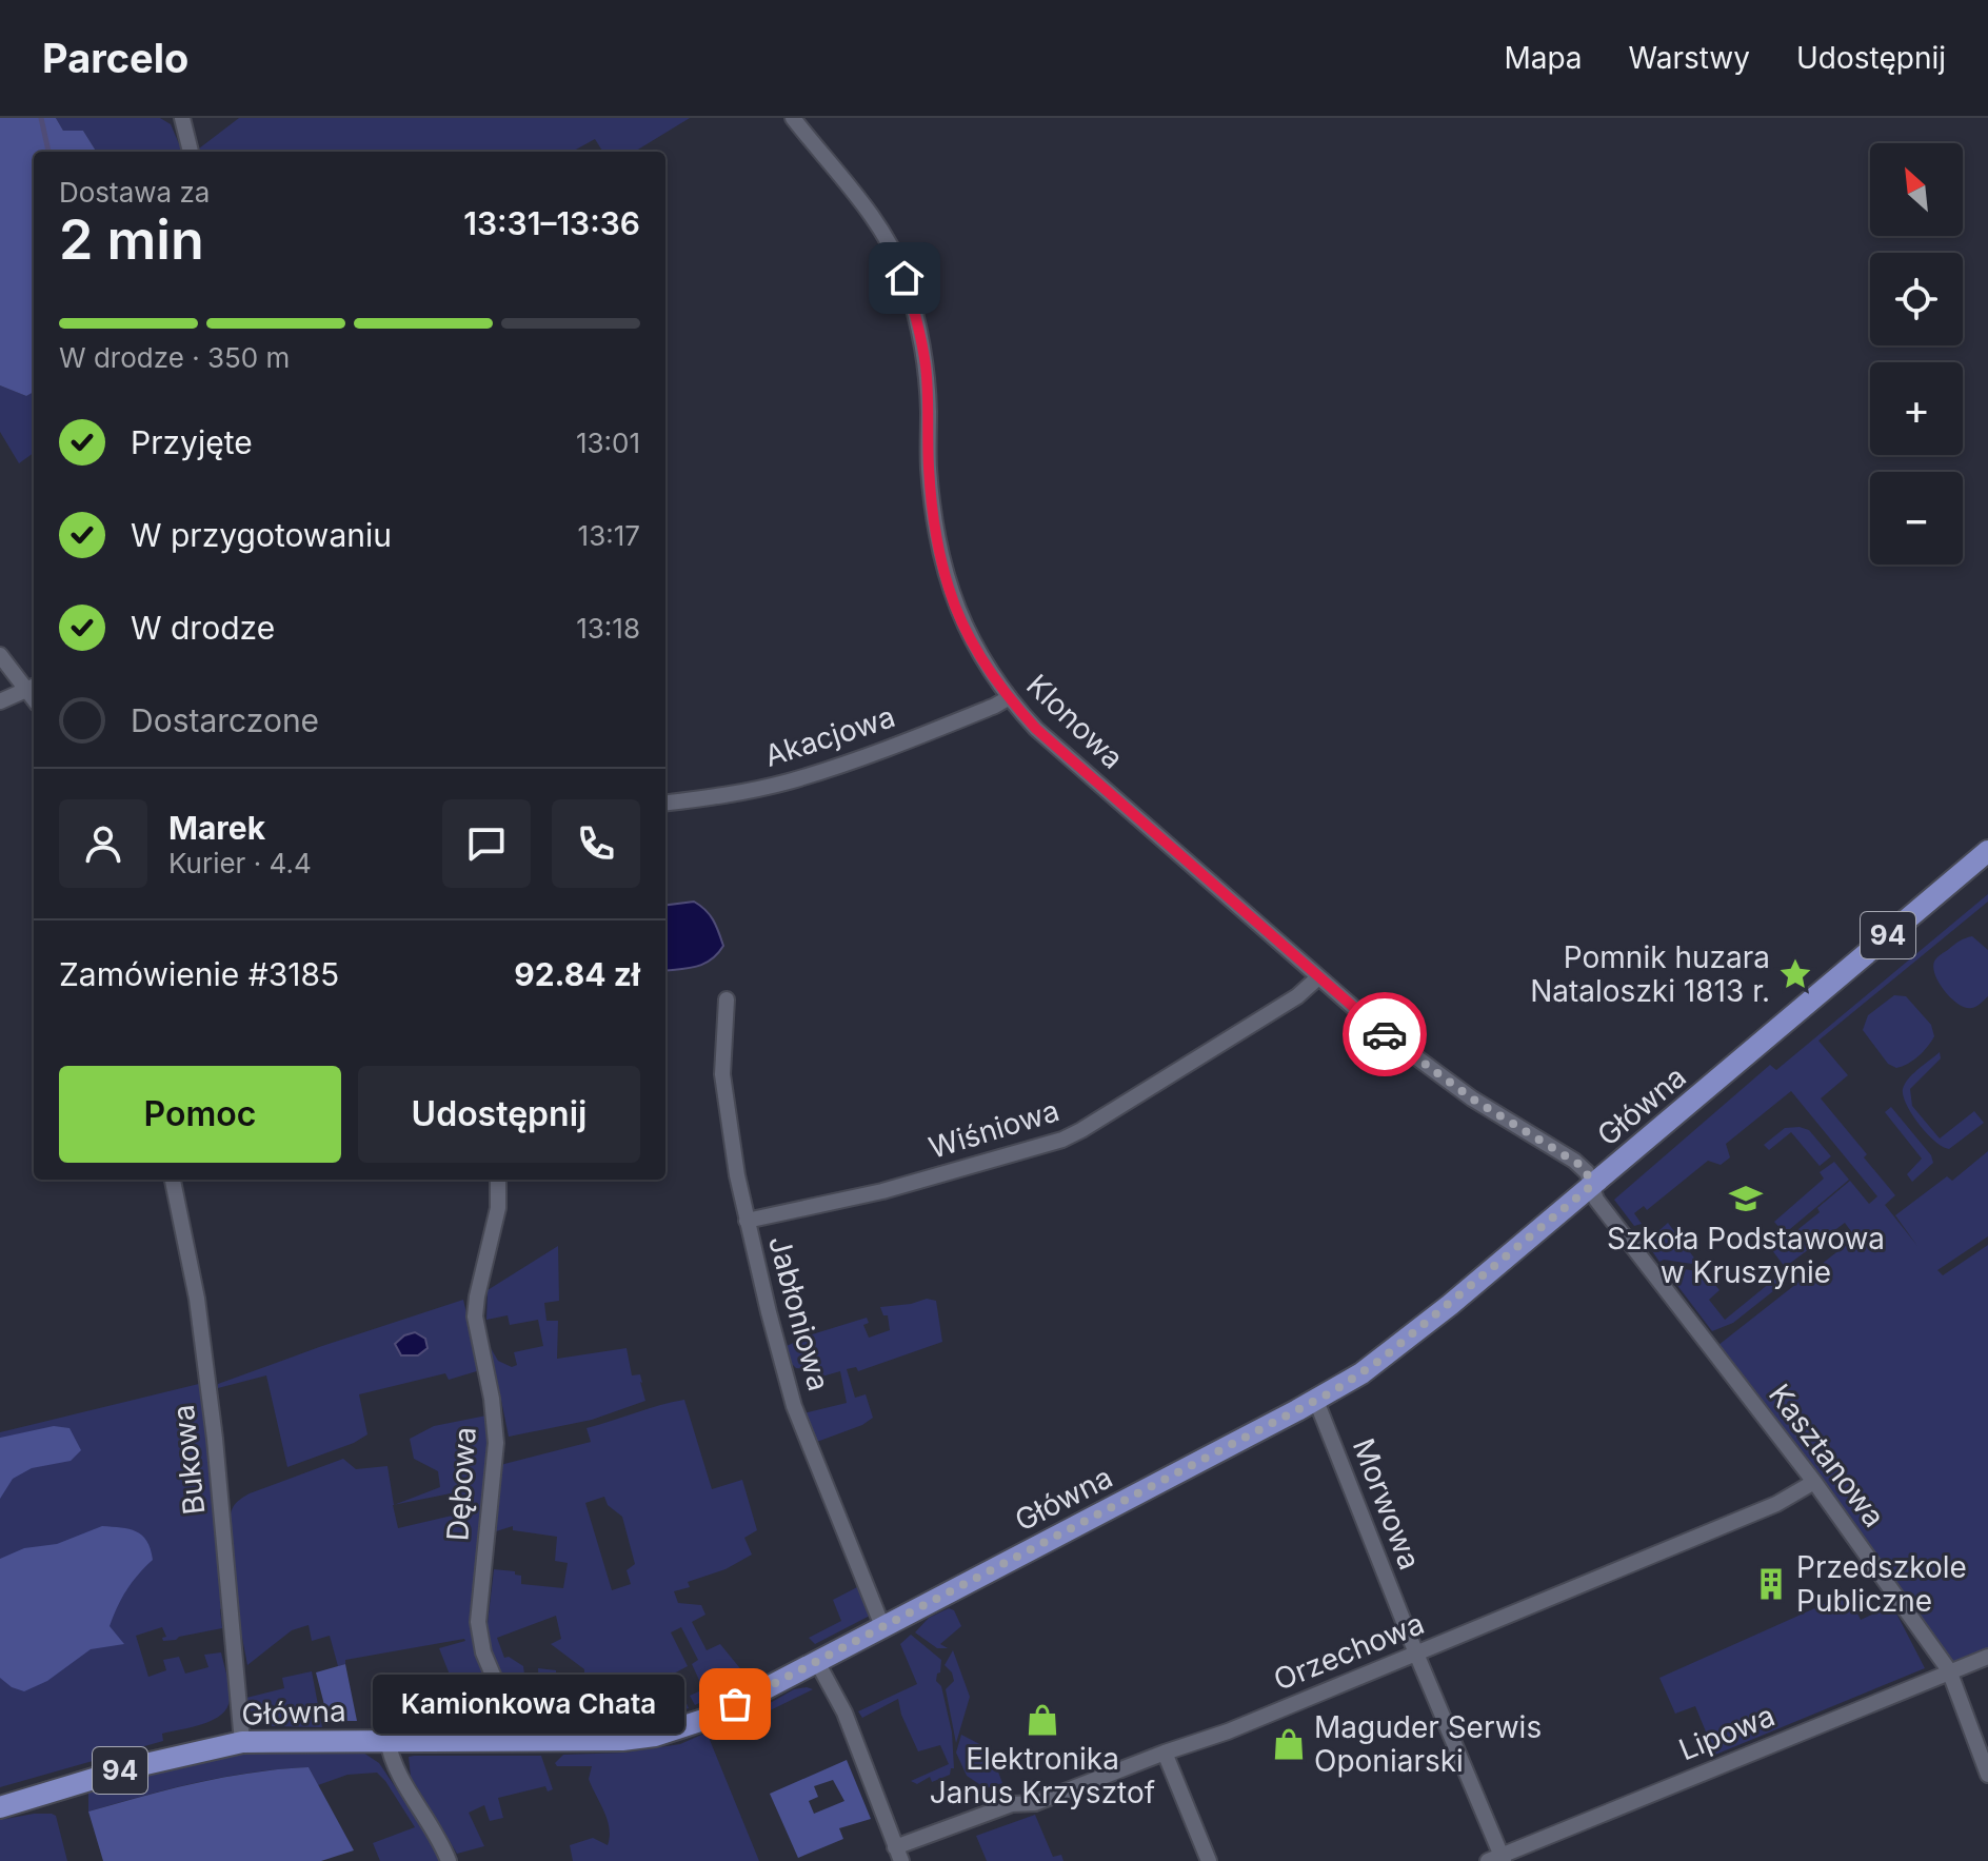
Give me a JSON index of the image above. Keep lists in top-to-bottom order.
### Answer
{
  "streets": {
    "main road": ["94", "Główna"],
    "street": [
      "Klonowa",
      "Akacjowa",
      "Wiśniowa",
      "Jabłoniowa",
      "Kasztanowa",
      "Bukowa",
      "Dębowa",
      "Morwowa",
      "Orzechowa",
      "Lipowa"
    ]
  },
  "crossings": [
    ["Klonowa", "Akacjowa"],
    ["Klonowa", "Główna"],
    ["Klonowa", "Wiśniowa"],
    ["Klonowa", "Kasztanowa"],
    ["Główna", "Jabłoniowa"],
    ["Główna", "Kasztanowa"],
    ["Główna", "Bukowa"],
    ["Główna", "Dębowa"],
    ["Główna", "Morwowa"],
    ["Wiśniowa", "Jabłoniowa"],
    ["Kasztanowa", "Orzechowa"],
    ["Kasztanowa", "Lipowa"],
    ["Morwowa", "Orzechowa"],
    ["Morwowa", "Lipowa"]
  ],
  "places": {
    "place": ["Pomnik huzara Nataloszki 1813 r."],
    "school or university": ["Szkoła Podstawowa w Kruszynie"],
    "building": ["Przedszkole Publiczne"],
    "other": ["Kamionkowa Chata"],
    "shop": ["Elektronika Janus Krzysztof", "Maguder Serwis Oponiarski"]
  },
  "north": "top left",
  "page": {
    "header": "Parcelo",
    "nav": ["Mapa", "Warstwy", "Udostępnij"],
    "map_buttons": ["+", "−"],
    "heading": ["2 min", "Dostawa za", "13:31–13:36"],
    "panel": [
      "Marek",
      "Kurier · 4.4",
      "Zamówienie #3185",
      "92.84 zł"
    ],
    "bar": "W drodze · 350 m",
    "list": [
      ["Przyjęte", "13:01"],
      ["W przygotowaniu", "13:17"],
      ["W drodze", "13:18"],
      "Dostarczone"
    ],
    "buttons": ["Pomoc", "Udostępnij"],
    "bubble": "Kamionkowa Chata"
  }
}
